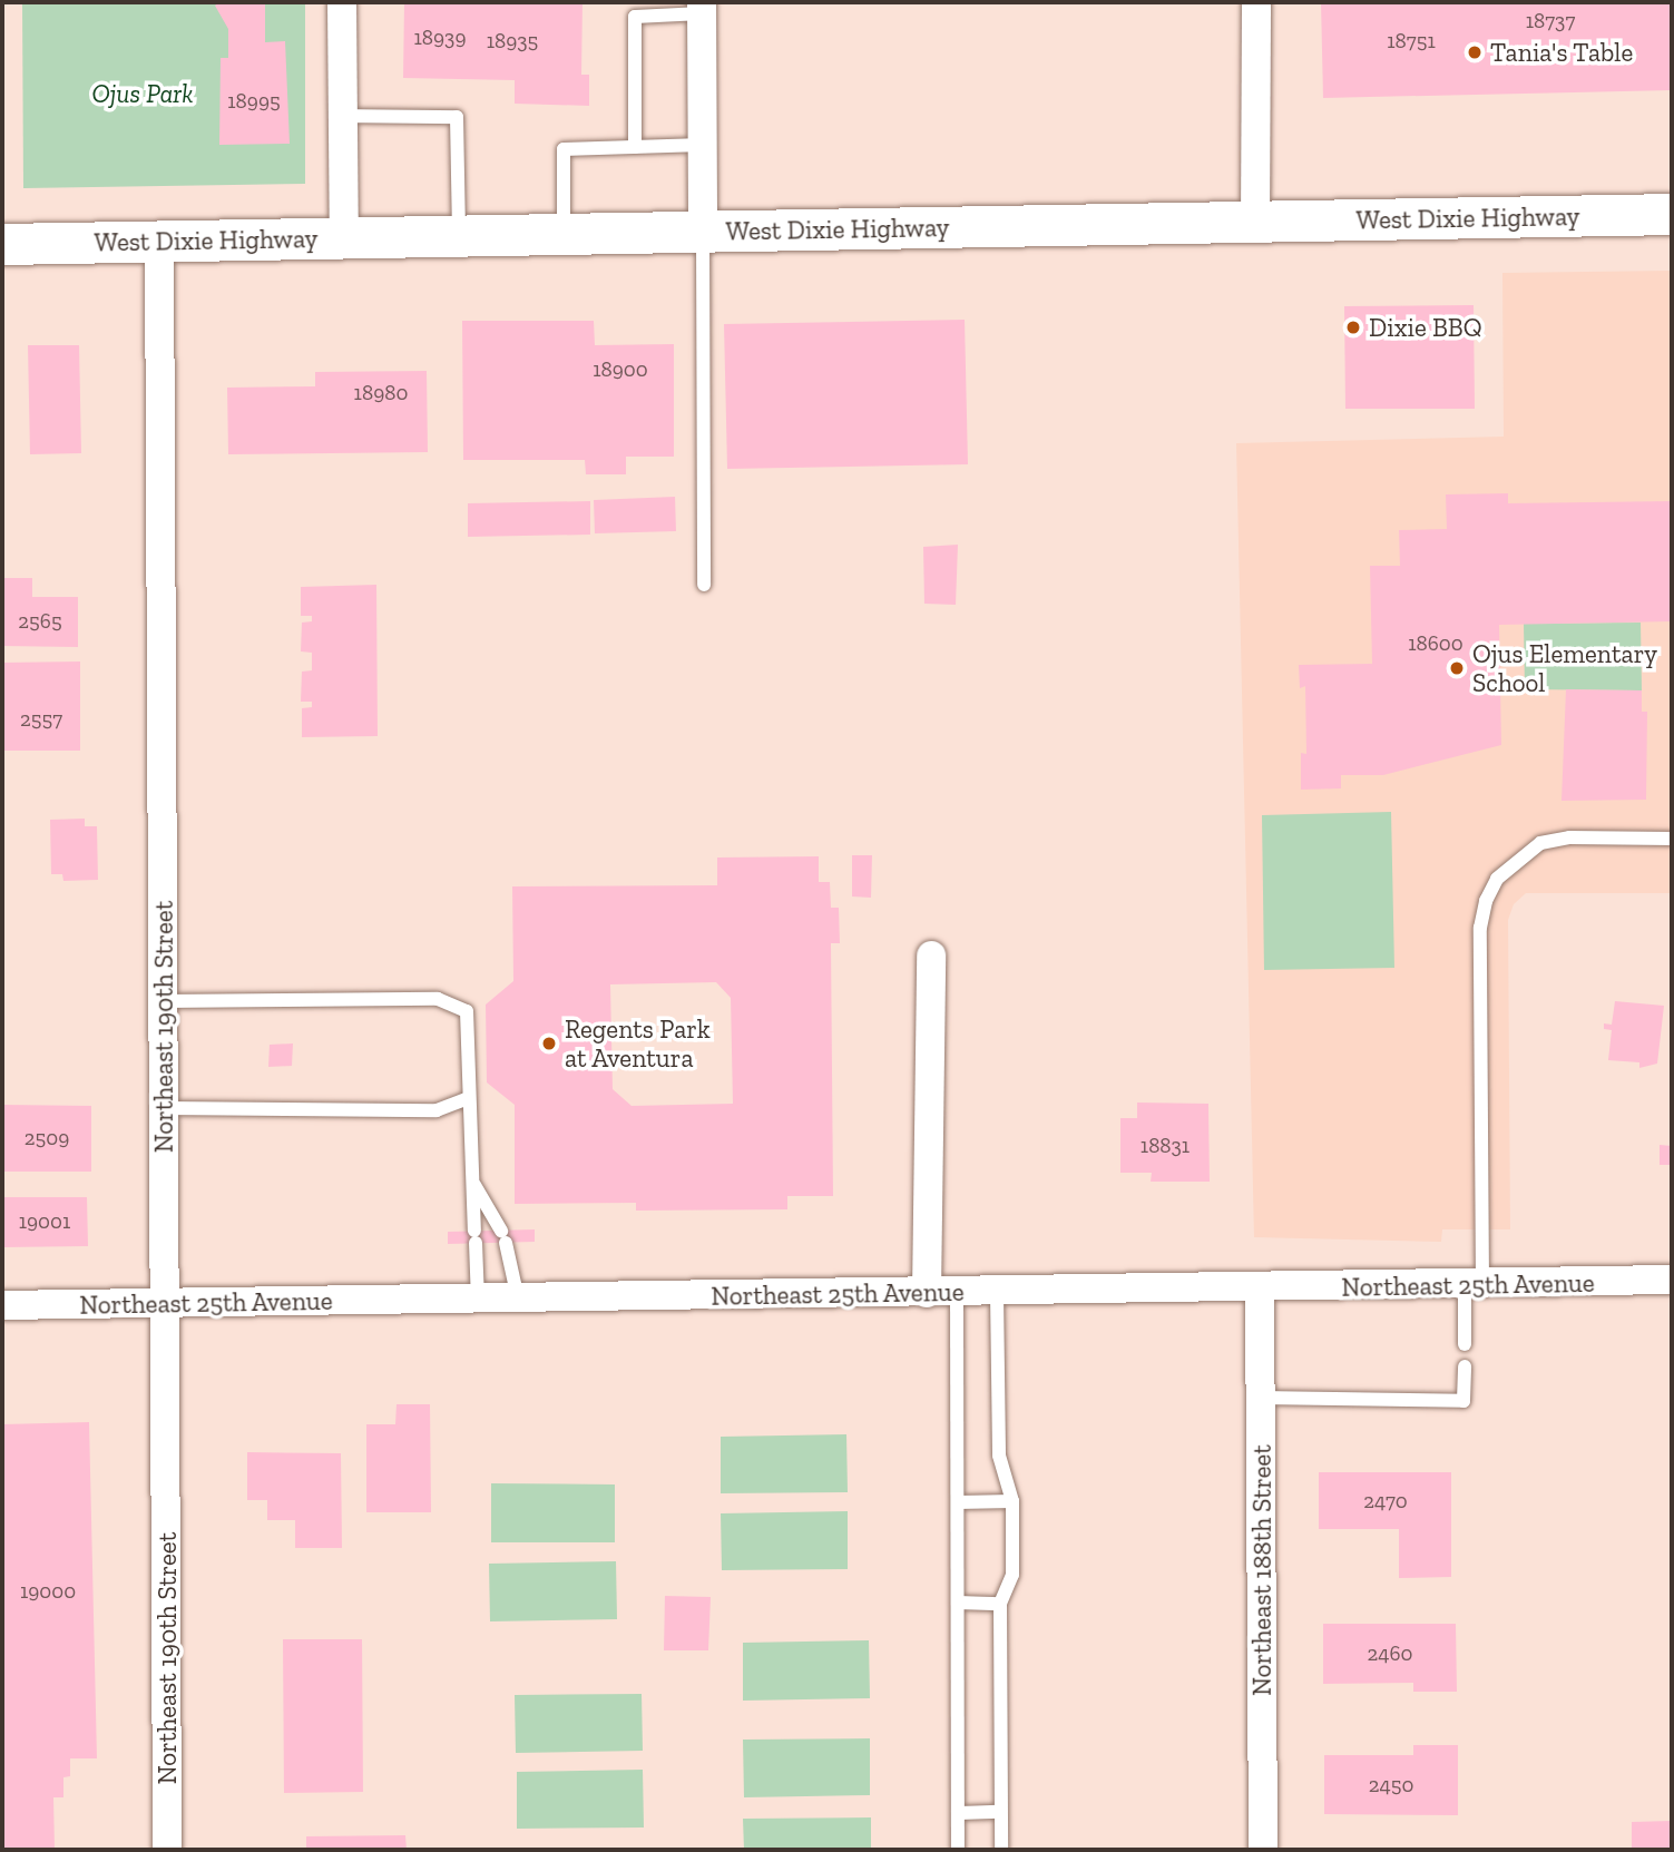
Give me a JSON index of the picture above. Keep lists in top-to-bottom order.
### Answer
{
  "streets": {
    "street": [
      "West Dixie Highway",
      "Northeast 190th Street",
      "Northeast 25th Avenue",
      "Northeast 188th Street"
    ]
  },
  "crossings": [
    ["West Dixie Highway", "Northeast 190th Street"],
    ["Northeast 190th Street", "Northeast 25th Avenue"],
    ["Northeast 25th Avenue", "Northeast 188th Street"]
  ],
  "parks": ["Ojus Park"],
  "places": [
    "Tania's Table",
    "Dixie BBQ",
    "Ojus Elementary School",
    "Regents Park at Aventura"
  ],
  "house_numbers": [
    "18737",
    "18939",
    "18935",
    "18751",
    "18995",
    "18900",
    "18980",
    "2565",
    "18600",
    "2557",
    "2509",
    "18831",
    "19001",
    "2470",
    "19000",
    "2460",
    "2450"
  ]
}
